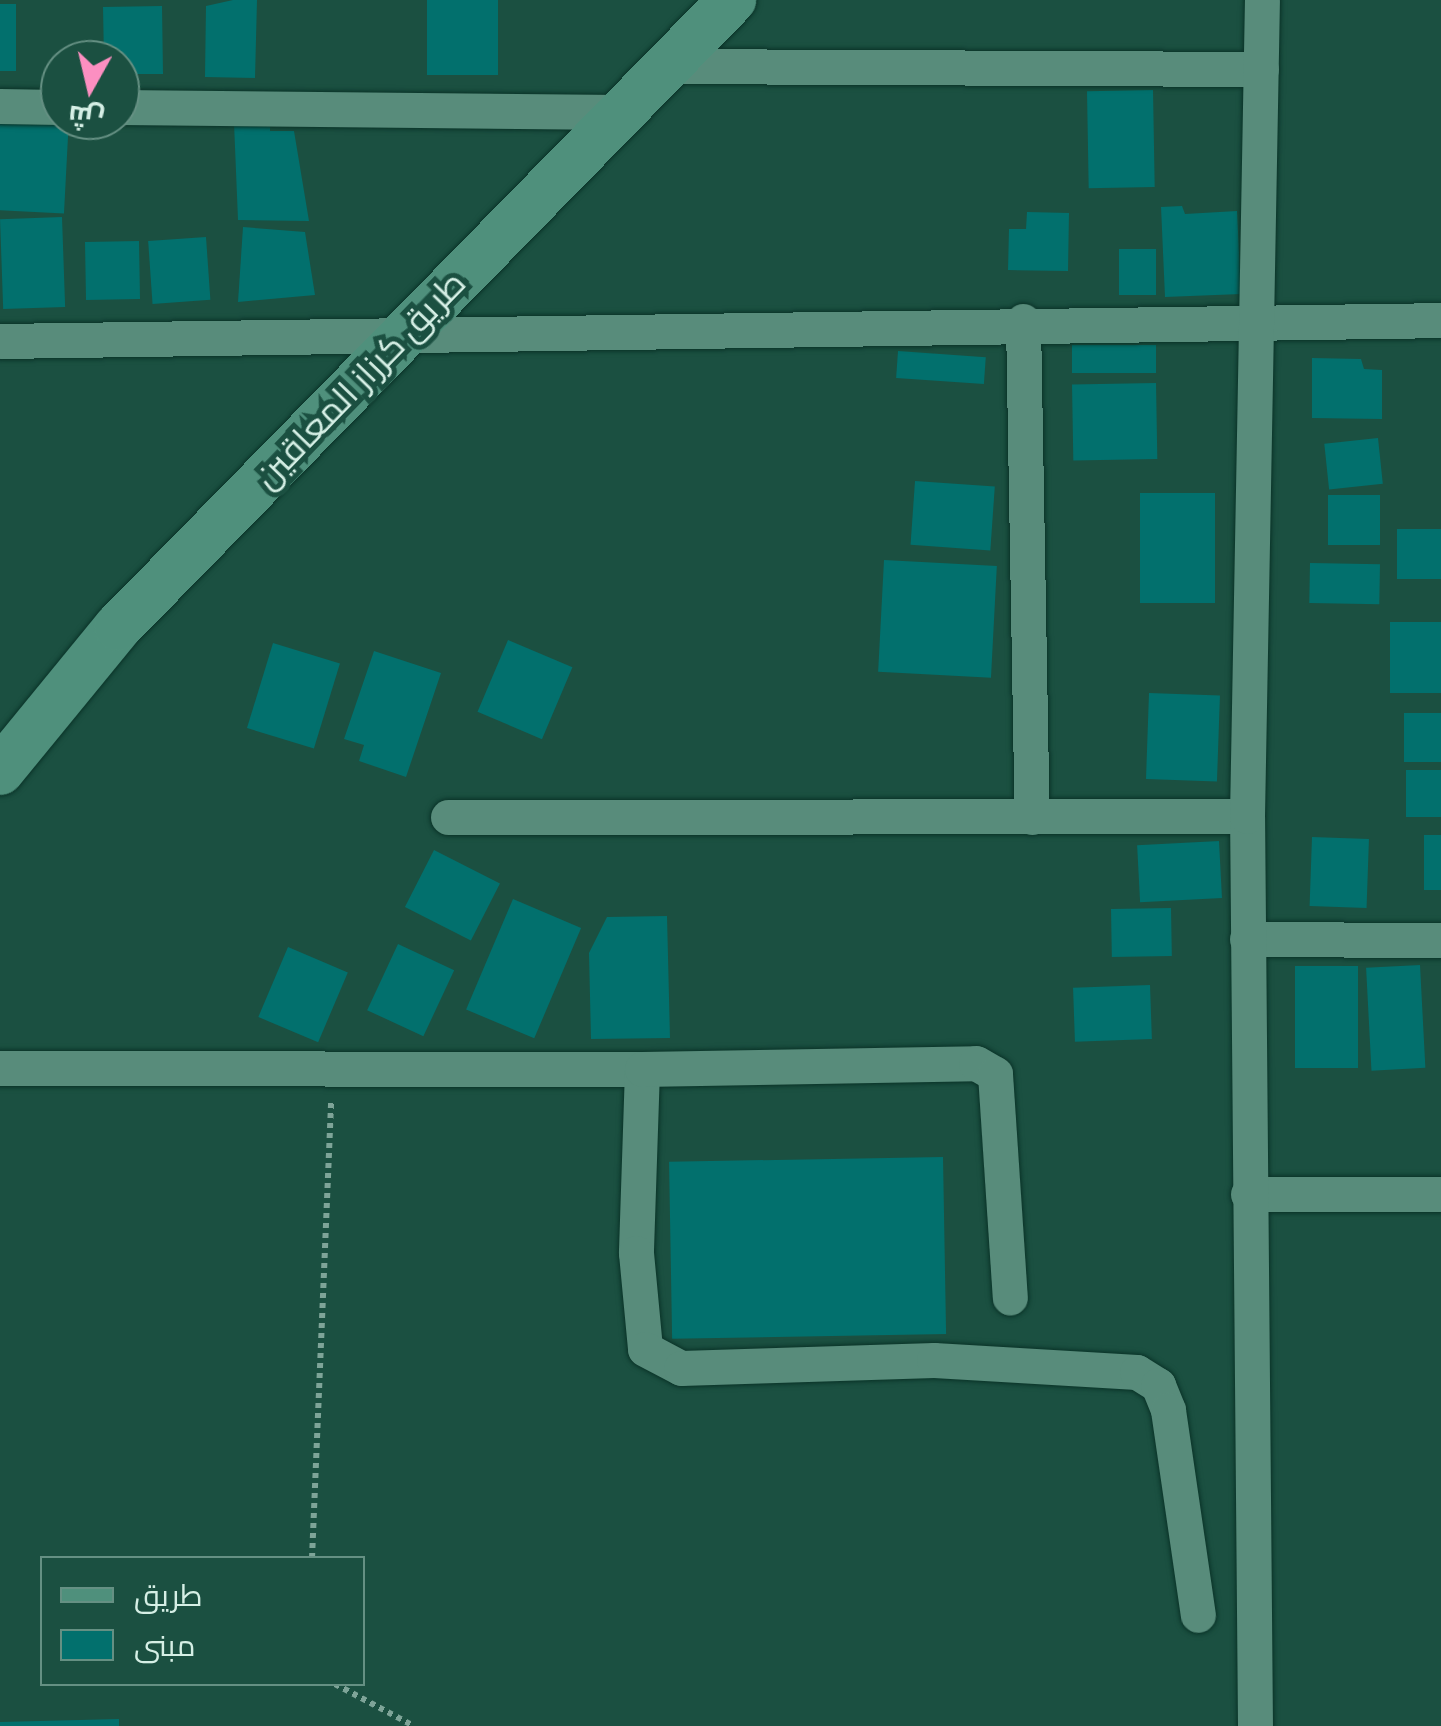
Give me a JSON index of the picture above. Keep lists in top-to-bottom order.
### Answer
{
  "streets": {
    "street": ["طريق كرزاز المعاقين"]
  },
  "legend": ["طريق", "مبنى"],
  "north": "bottom"
}
